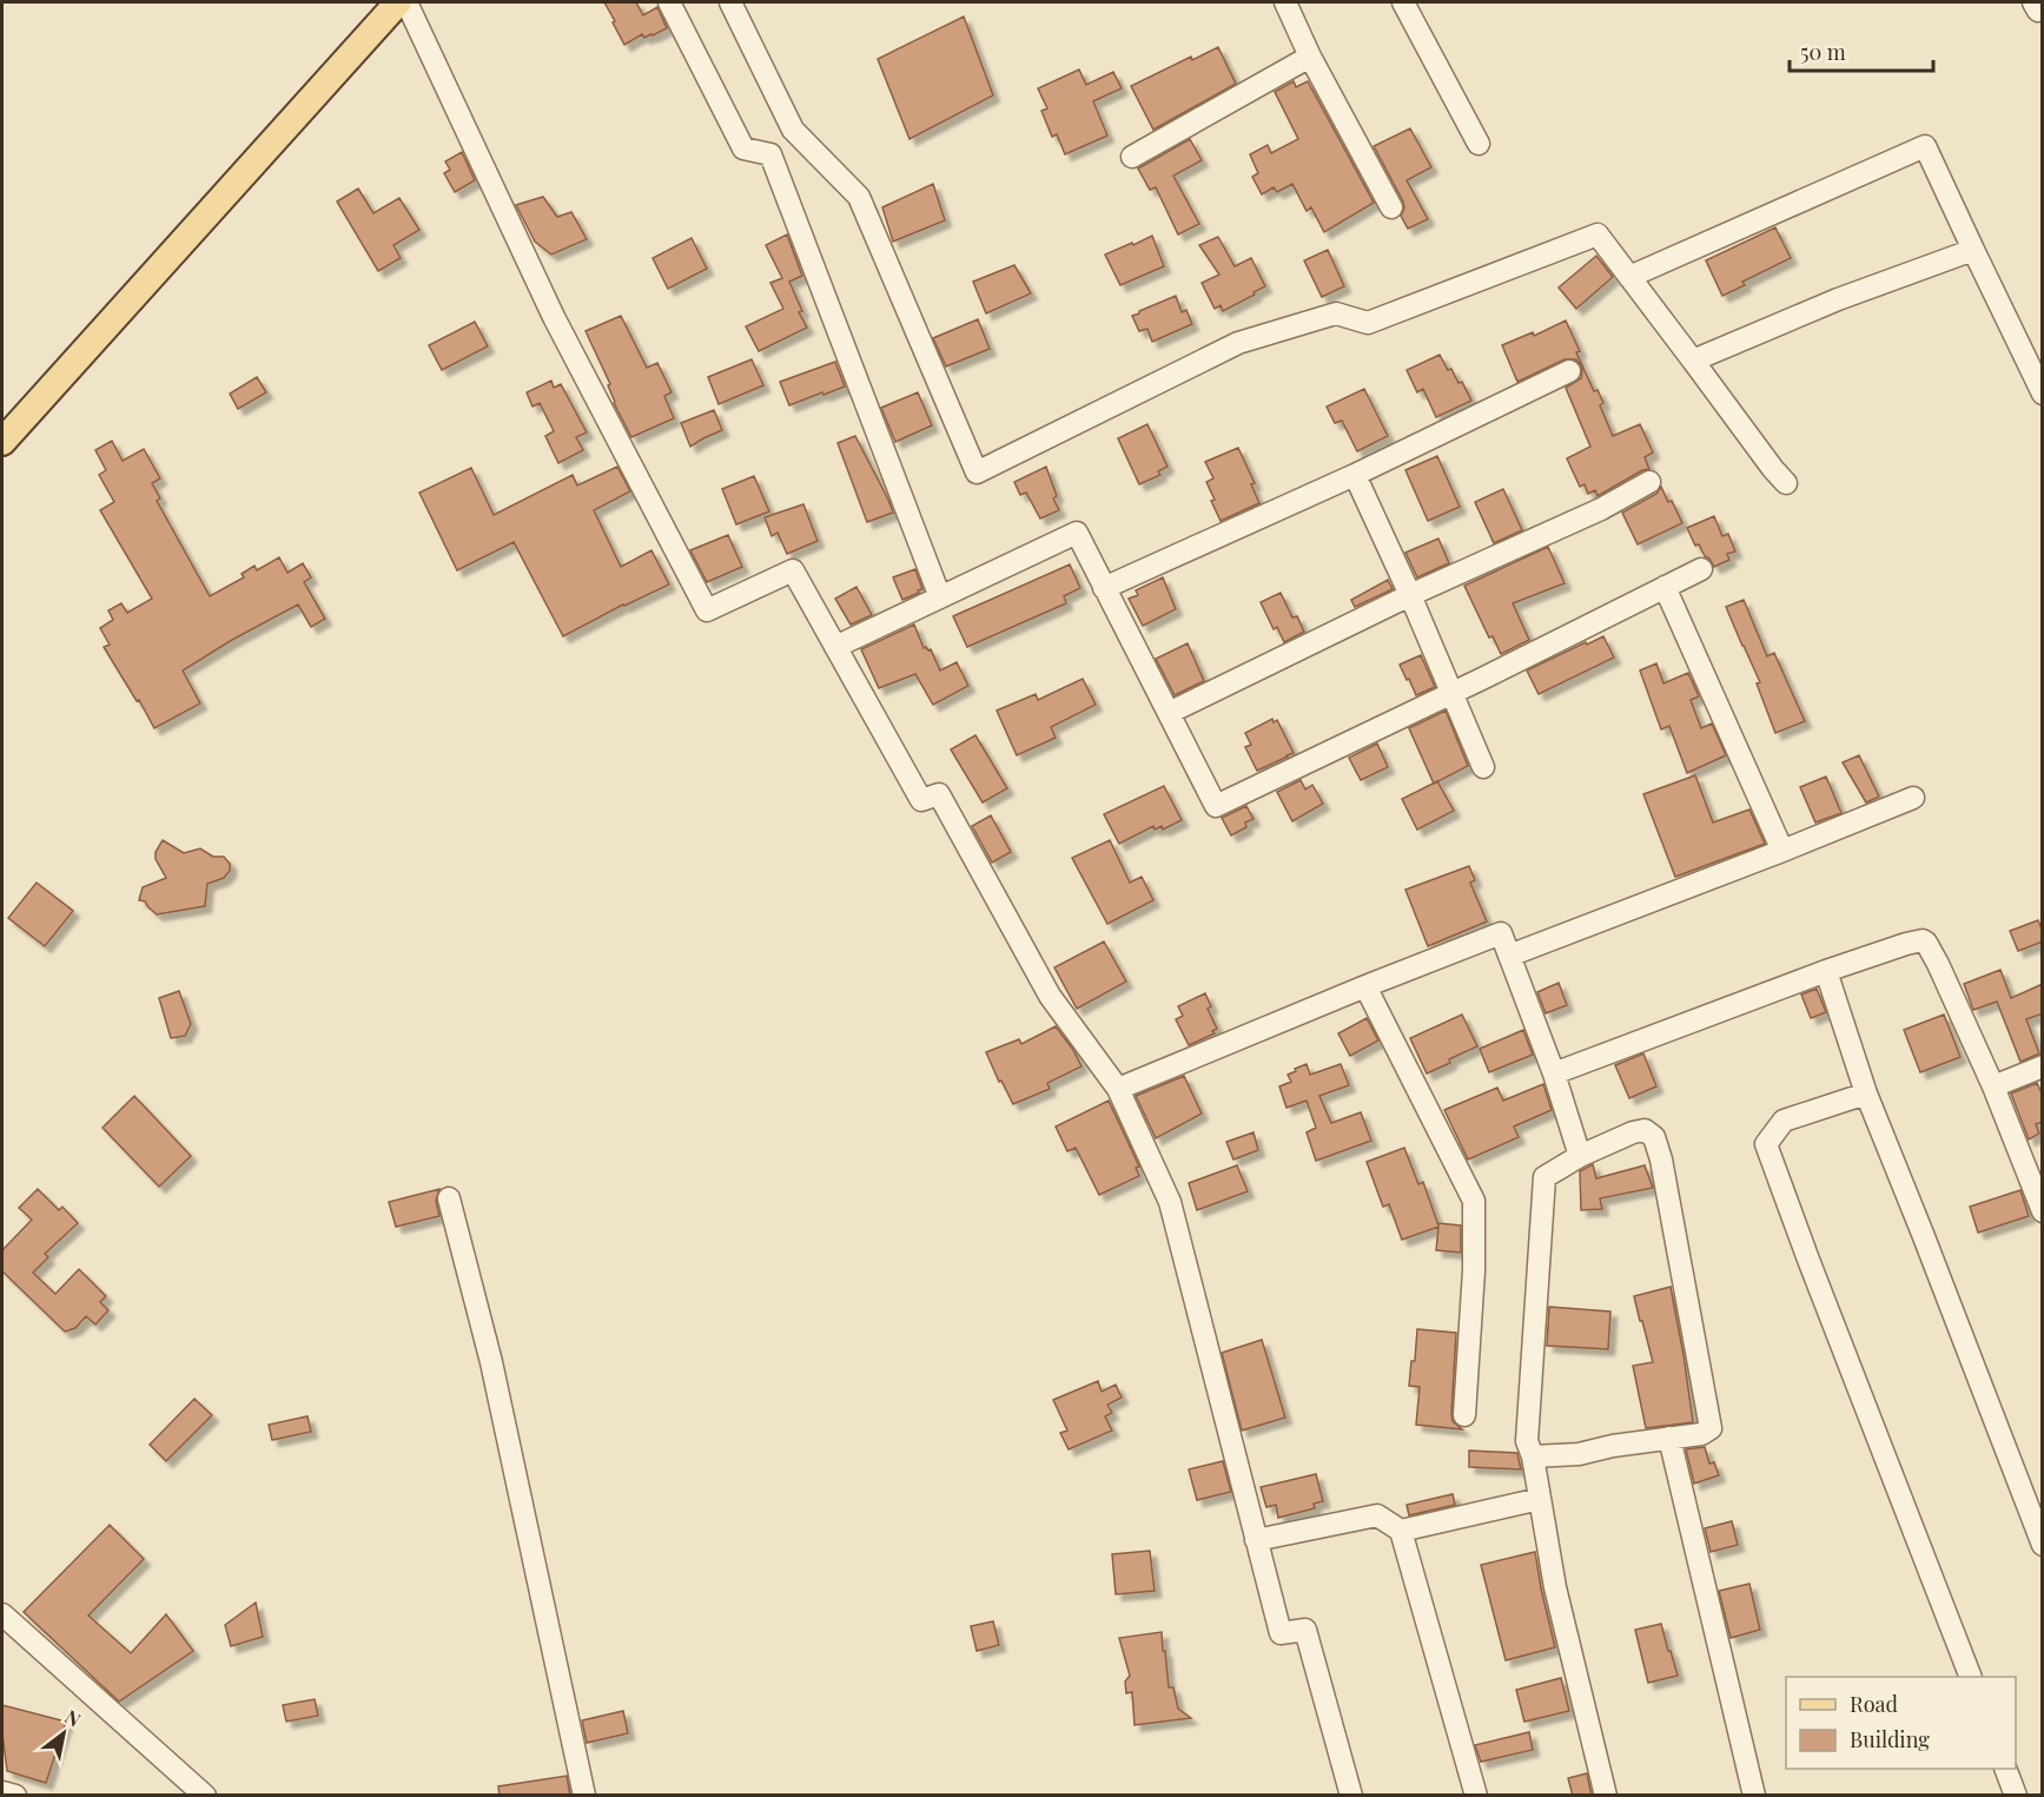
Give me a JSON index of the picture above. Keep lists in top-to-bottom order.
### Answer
{
  "legend": ["Road", "Building"],
  "scale_bar": "50 m",
  "north": "top right"
}
